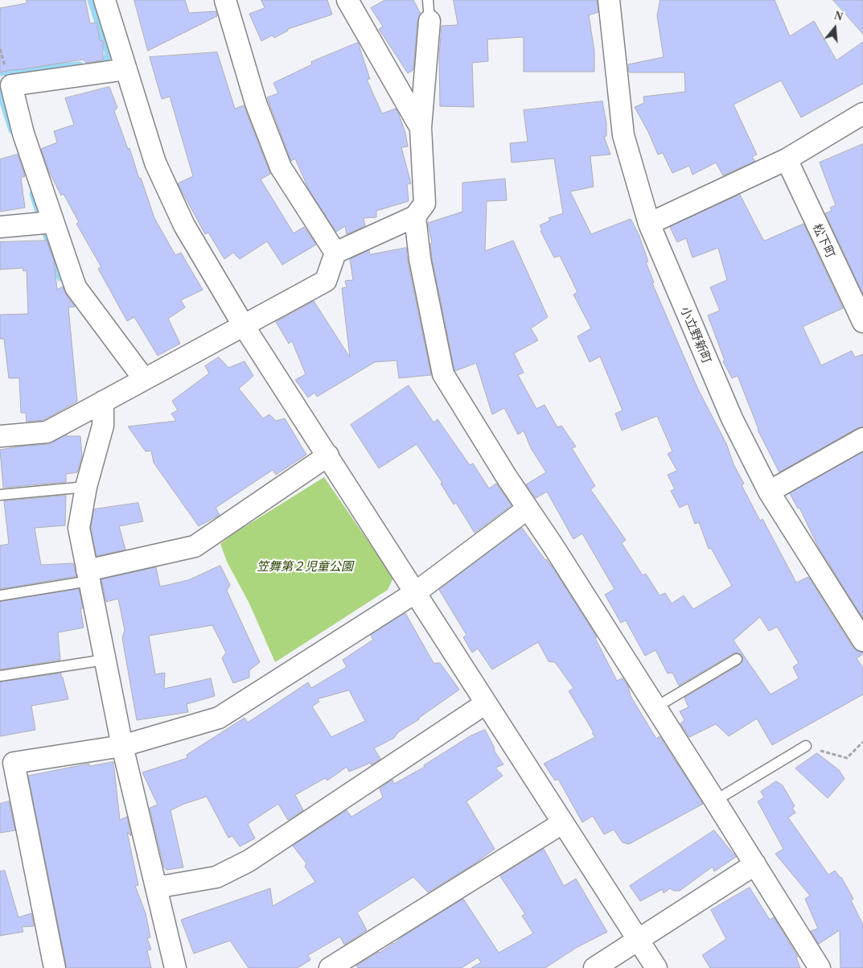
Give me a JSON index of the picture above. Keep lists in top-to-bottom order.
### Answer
{
  "streets": {
    "street": ["松下町", "小立野新町"]
  },
  "parks": ["笠舞第２児童公園"],
  "north": "top"
}
